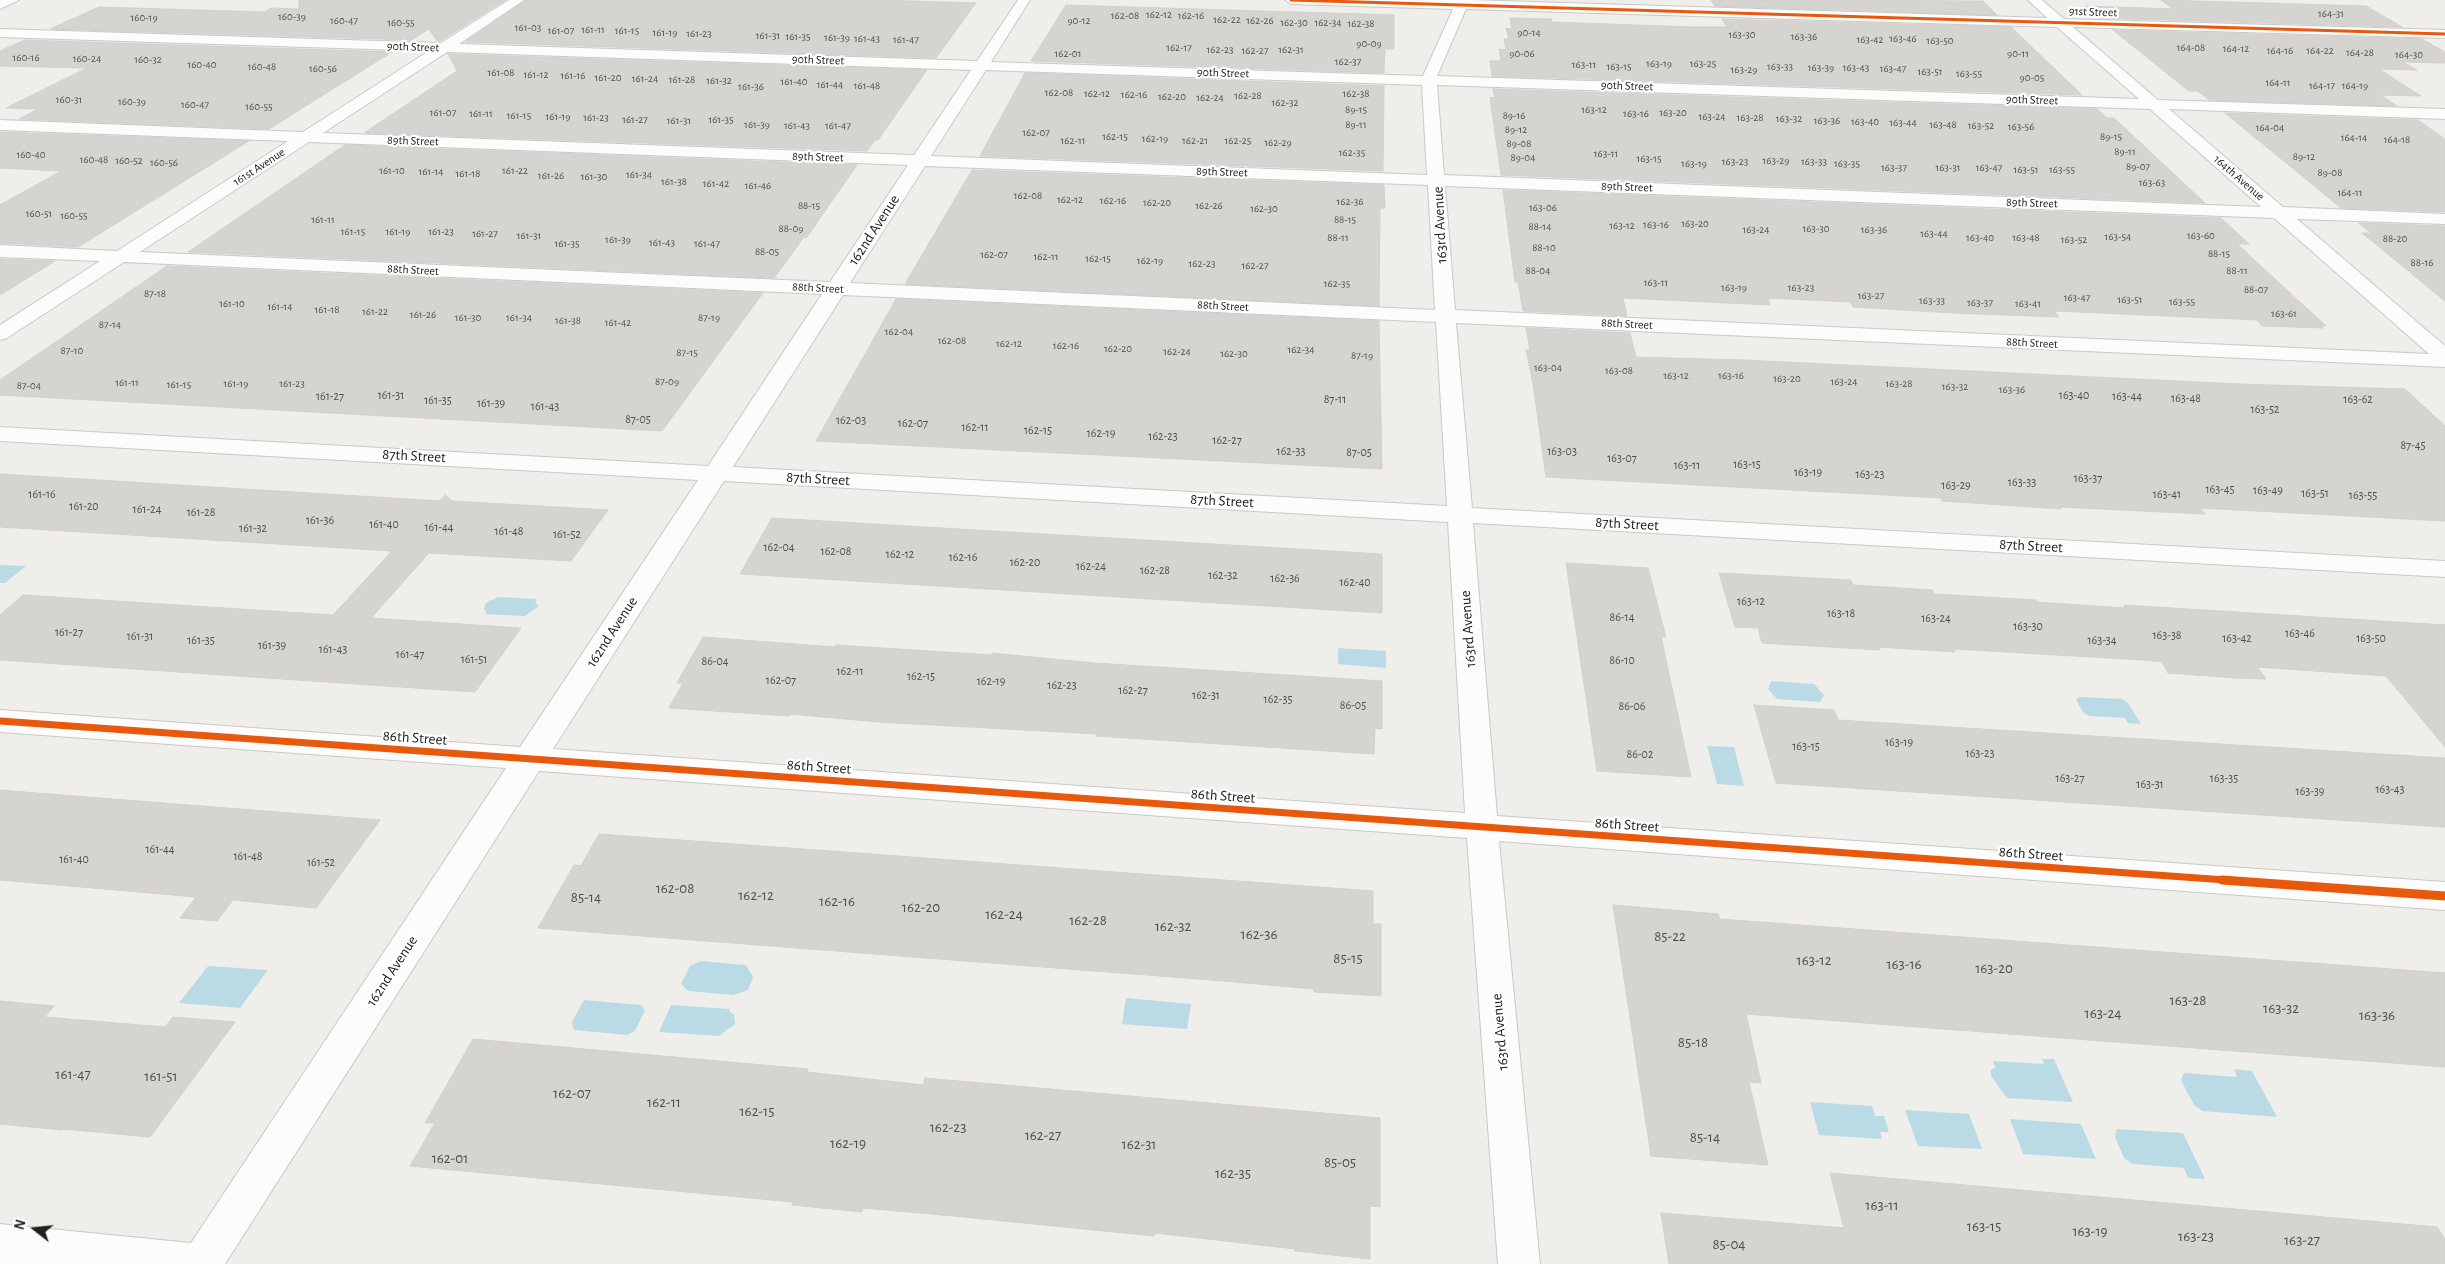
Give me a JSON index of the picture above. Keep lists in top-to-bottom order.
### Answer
{
  "streets": {
    "street": [
      "91st Street",
      "90th Street",
      "89th Street",
      "161st Avenue",
      "164th Avenue",
      "163rd Avenue",
      "162nd Avenue",
      "88th Street",
      "87th Street",
      "86th Street"
    ]
  },
  "crossings": [
    ["91st Street", "164th Avenue"],
    ["91st Street", "163rd Avenue"],
    ["90th Street", "161st Avenue"],
    ["90th Street", "164th Avenue"],
    ["90th Street", "163rd Avenue"],
    ["90th Street", "162nd Avenue"],
    ["89th Street", "161st Avenue"],
    ["89th Street", "164th Avenue"],
    ["89th Street", "163rd Avenue"],
    ["89th Street", "162nd Avenue"],
    ["161st Avenue", "88th Street"],
    ["163rd Avenue", "88th Street"],
    ["163rd Avenue", "87th Street"],
    ["163rd Avenue", "86th Street"],
    ["162nd Avenue", "88th Street"],
    ["162nd Avenue", "87th Street"],
    ["162nd Avenue", "86th Street"]
  ],
  "house_numbers": [
    "164-31",
    "162-12",
    "162-08",
    "162-16",
    "160-39",
    "160-19",
    "162-22",
    "160-47",
    "90-12",
    "162-26",
    "160-55",
    "162-30",
    "162-34",
    "162-38",
    "161-03",
    "161-11",
    "161-07",
    "161-15",
    "161-19",
    "90-14",
    "161-23",
    "163-30",
    "161-31",
    "161-35",
    "163-36",
    "161-39",
    "161-43",
    "163-46",
    "161-47",
    "163-42",
    "163-50",
    "90-09",
    "162-17",
    "164-08",
    "164-12",
    "162-23",
    "162-31",
    "162-27",
    "164-16",
    "164-22",
    "164-28",
    "162-01",
    "90-06",
    "90-11",
    "164-30",
    "160-16",
    "160-24",
    "160-32",
    "162-37",
    "163-19",
    "163-25",
    "160-40",
    "163-11",
    "160-48",
    "163-15",
    "163-33",
    "163-39",
    "163-43",
    "160-56",
    "163-47",
    "163-29",
    "163-51",
    "161-08",
    "163-55",
    "161-12",
    "161-16",
    "161-20",
    "90-05",
    "161-24",
    "161-28",
    "161-32",
    "161-40",
    "164-11",
    "161-44",
    "161-48",
    "164-17",
    "164-19",
    "161-36",
    "162-08",
    "162-12",
    "162-38",
    "162-16",
    "162-28",
    "162-20",
    "162-24",
    "160-31",
    "160-39",
    "162-32",
    "160-47",
    "160-55",
    "89-15",
    "163-12",
    "161-07",
    "163-20",
    "161-11",
    "163-16",
    "161-15",
    "89-16",
    "161-19",
    "163-24",
    "161-23",
    "163-28",
    "163-32",
    "161-27",
    "161-35",
    "161-31",
    "163-36",
    "163-40",
    "163-44",
    "161-39",
    "89-11",
    "163-48",
    "161-43",
    "161-47",
    "163-52",
    "163-56",
    "164-04",
    "89-12",
    "162-07",
    "162-15",
    "89-15",
    "164-14",
    "162-19",
    "164-18",
    "162-11",
    "162-21",
    "162-25",
    "162-29",
    "89-08",
    "89-11",
    "162-35",
    "163-11",
    "160-40",
    "89-12",
    "89-04",
    "163-15",
    "160-48",
    "160-52",
    "163-29",
    "163-23",
    "163-33",
    "160-56",
    "163-19",
    "163-35",
    "89-07",
    "163-37",
    "163-31",
    "163-47",
    "163-51",
    "163-55",
    "161-10",
    "161-22",
    "161-14",
    "89-08",
    "161-18",
    "161-34",
    "161-26",
    "161-30",
    "161-38",
    "163-63",
    "161-42",
    "161-46",
    "164-11",
    "162-08",
    "162-12",
    "162-16",
    "162-36",
    "162-20",
    "88-15",
    "162-26",
    "163-06",
    "162-30",
    "160-51",
    "160-55",
    "161-11",
    "88-15",
    "163-20",
    "163-16",
    "163-12",
    "88-14",
    "88-09",
    "163-30",
    "163-24",
    "163-36",
    "161-15",
    "161-19",
    "161-23",
    "161-27",
    "163-44",
    "161-31",
    "163-60",
    "163-54",
    "88-11",
    "163-40",
    "163-48",
    "88-20",
    "161-39",
    "163-52",
    "161-43",
    "161-35",
    "161-47",
    "88-10",
    "88-05",
    "88-15",
    "162-07",
    "162-11",
    "162-15",
    "162-19",
    "88-16",
    "162-23",
    "162-27",
    "88-04",
    "88-11",
    "163-11",
    "162-35",
    "163-19",
    "163-23",
    "88-07",
    "87-18",
    "163-27",
    "163-47",
    "163-51",
    "163-33",
    "163-55",
    "163-37",
    "161-10",
    "163-41",
    "161-14",
    "161-18",
    "161-22",
    "163-61",
    "161-26",
    "161-30",
    "161-34",
    "87-19",
    "161-38",
    "161-42",
    "87-14",
    "162-04",
    "162-08",
    "162-12",
    "162-16",
    "162-20",
    "162-34",
    "87-10",
    "162-24",
    "87-15",
    "162-30",
    "87-19",
    "163-04",
    "163-08",
    "163-12",
    "163-16",
    "163-20",
    "87-09",
    "163-24",
    "161-11",
    "161-19",
    "161-23",
    "163-28",
    "161-15",
    "87-04",
    "163-32",
    "163-36",
    "161-31",
    "163-40",
    "161-27",
    "163-44",
    "163-48",
    "87-11",
    "163-62",
    "161-35",
    "161-39",
    "161-43",
    "163-52",
    "87-05",
    "162-03",
    "162-07",
    "162-11",
    "162-15",
    "162-19",
    "162-23",
    "162-27",
    "87-45",
    "162-33",
    "163-03",
    "87-05",
    "163-07",
    "163-15",
    "163-11",
    "163-19",
    "163-23",
    "163-37",
    "163-33",
    "163-29",
    "163-45",
    "163-49",
    "163-51",
    "161-16",
    "163-41",
    "163-55",
    "161-20",
    "161-24",
    "161-28",
    "161-36",
    "161-40",
    "161-44",
    "161-32",
    "161-48",
    "161-52",
    "162-04",
    "162-08",
    "162-12",
    "162-16",
    "162-20",
    "162-24",
    "162-28",
    "162-32",
    "162-36",
    "162-40",
    "163-12",
    "163-18",
    "86-14",
    "163-24",
    "163-30",
    "161-27",
    "163-46",
    "163-38",
    "161-31",
    "163-42",
    "163-50",
    "161-35",
    "163-34",
    "161-39",
    "161-43",
    "161-47",
    "161-51",
    "86-10",
    "86-04",
    "162-11",
    "162-15",
    "162-07",
    "162-19",
    "162-23",
    "162-27",
    "162-31",
    "162-35",
    "86-05",
    "86-06",
    "163-19",
    "163-15",
    "163-23",
    "86-02",
    "163-27",
    "163-35",
    "163-31",
    "163-43",
    "163-39",
    "161-44",
    "161-48",
    "161-40",
    "161-52",
    "162-08",
    "162-12",
    "85-14",
    "162-16",
    "162-20",
    "162-24",
    "162-28",
    "162-32",
    "162-36",
    "85-22",
    "85-15",
    "163-12",
    "163-16",
    "163-20",
    "163-28",
    "163-32",
    "163-24",
    "163-36",
    "85-18",
    "161-47",
    "161-51",
    "162-07",
    "162-11",
    "162-15",
    "162-23",
    "162-27",
    "85-14",
    "162-19",
    "162-31",
    "162-01",
    "85-05",
    "162-35",
    "163-11",
    "163-15",
    "163-19",
    "163-23",
    "163-27",
    "85-04"
  ],
  "north": "left"
}
